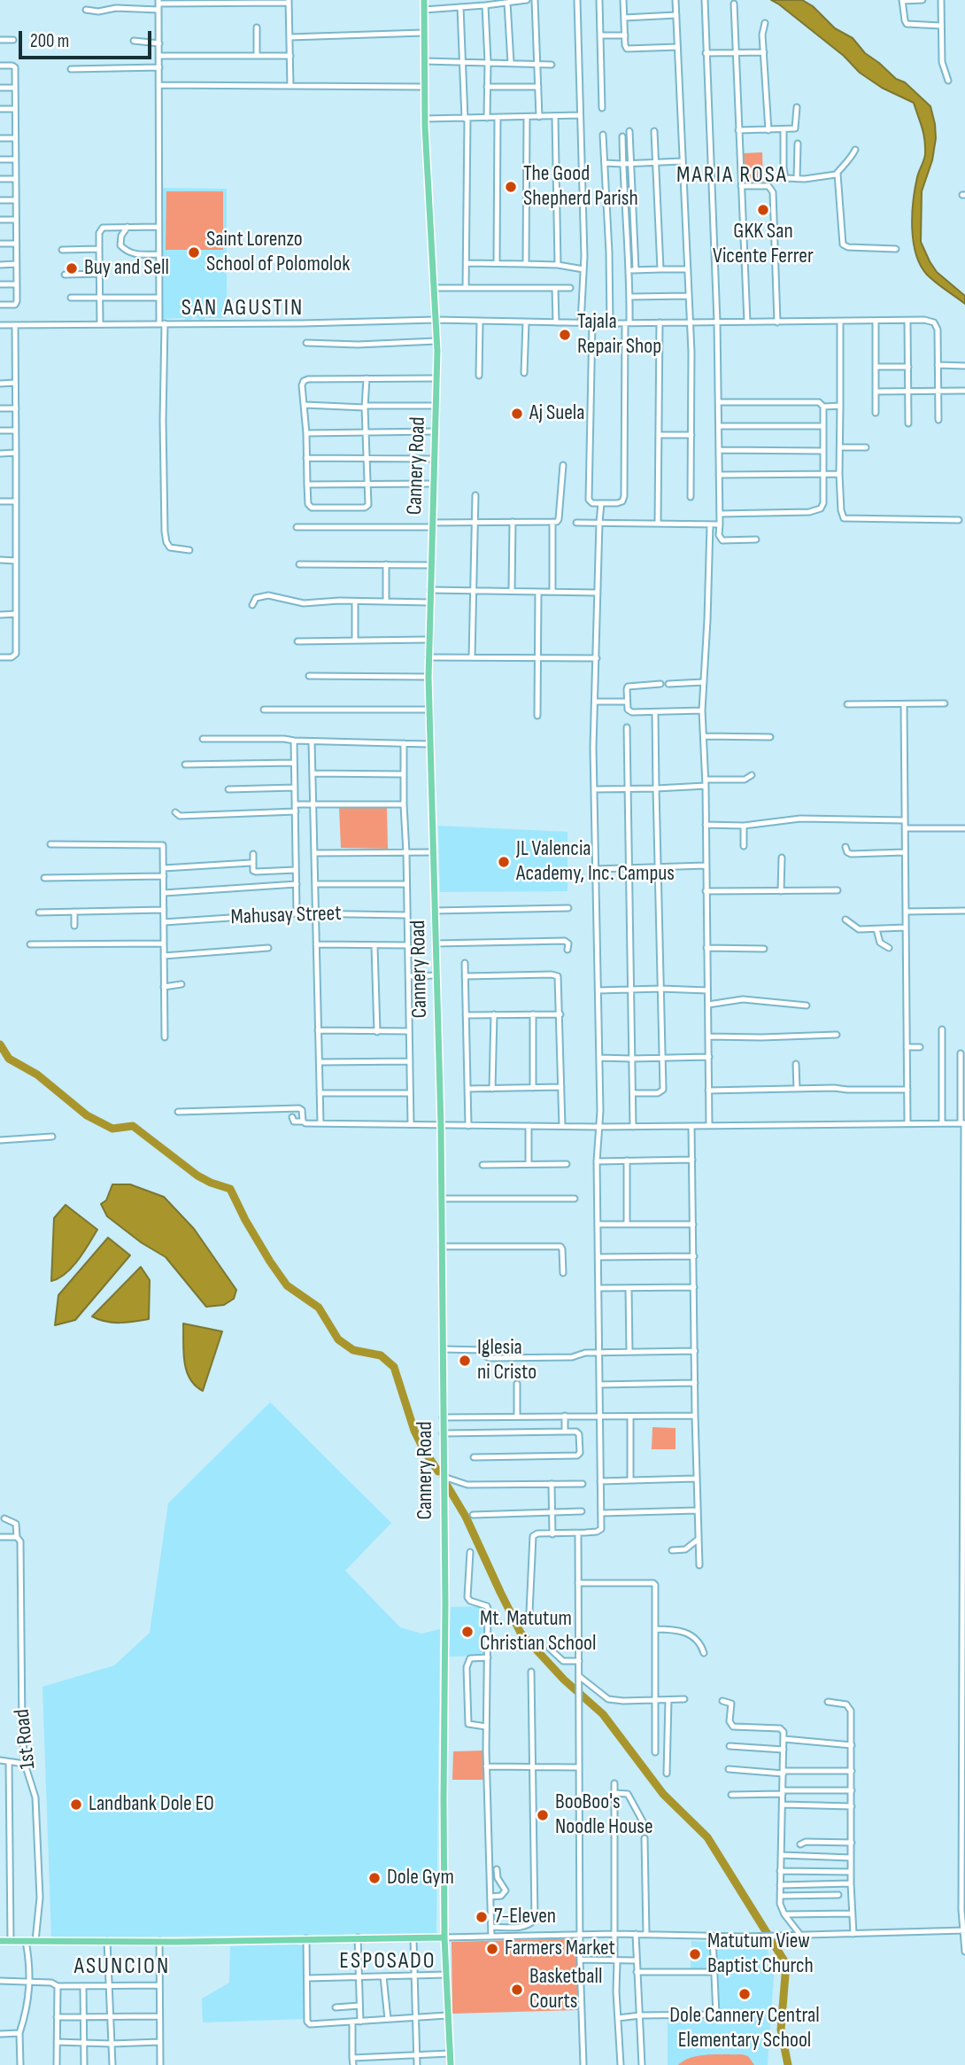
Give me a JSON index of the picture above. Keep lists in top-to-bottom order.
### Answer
{
  "streets": {
    "main road": ["Cannery Road"],
    "street": ["Mahusay Street", "1st Road"]
  },
  "districts": [
    "MARIA ROSA",
    "SAN AGUSTIN",
    "ESPOSADO",
    "ASUNCION"
  ],
  "places": [
    "The Good Shepherd Parish",
    "GKK San Vicente Ferrer",
    "Saint Lorenzo School of Polomolok",
    "Buy and Sell",
    "Tajala Repair Shop",
    "Aj Suela",
    "JL Valencia Academy, Inc. Campus",
    "Iglesia ni Cristo",
    "Mt. Matutum Christian School",
    "Landbank Dole EO",
    "BooBoo's Noodle House",
    "Dole Gym",
    "7-Eleven",
    "Farmers Market",
    "Matutum View Baptist Church",
    "Basketball Courts",
    "Dole Cannery Central Elementary School"
  ],
  "scale_bar": "200 m"
}
